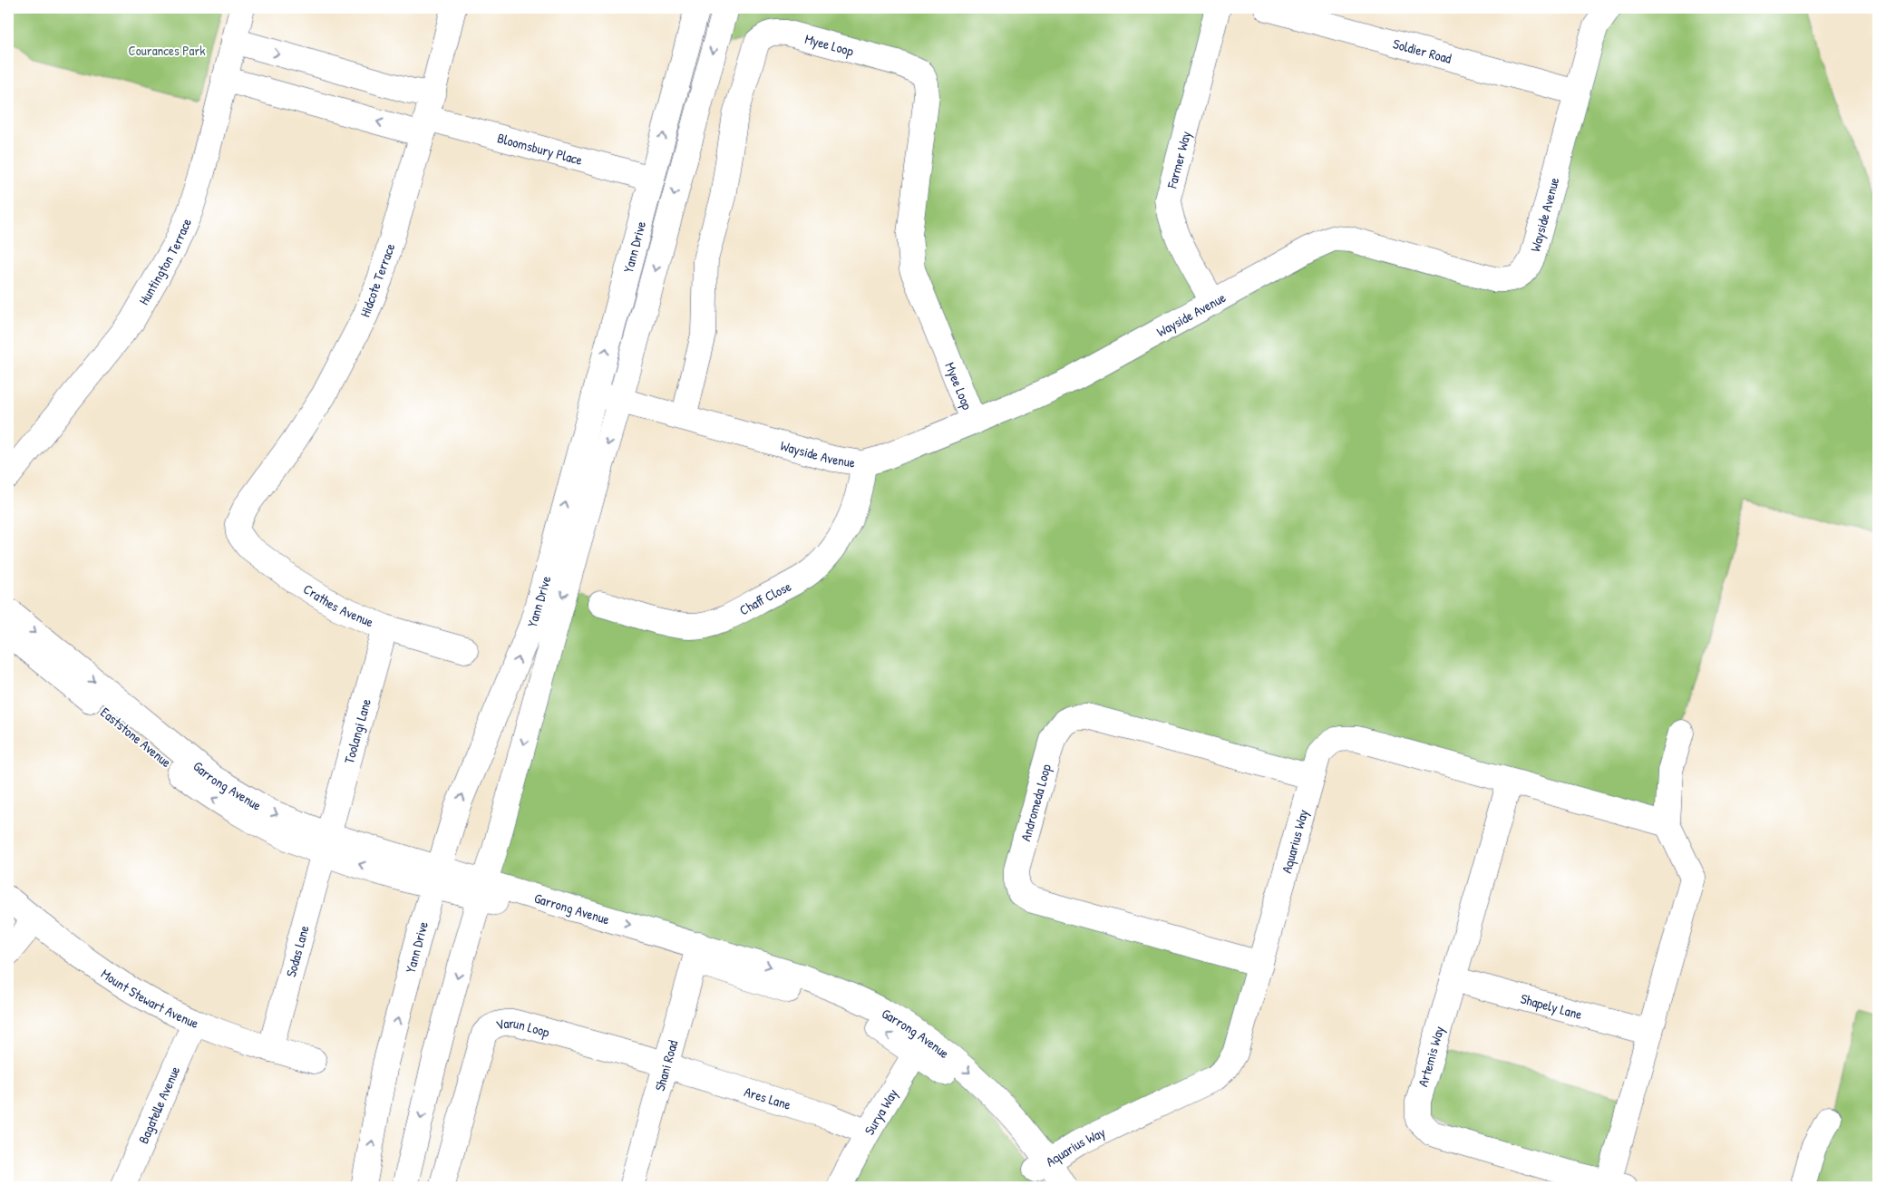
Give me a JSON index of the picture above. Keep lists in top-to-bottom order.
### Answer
{
  "streets": {
    "street": [
      "Myee Loop",
      "Soldier Road",
      "Bloomsbury Place",
      "Farmer Way",
      "Wayside Avenue",
      "Yann Drive",
      "Huntington Terrace",
      "Hidcote Terrace",
      "Chaff Close",
      "Crathes Avenue",
      "Toolangi Lane",
      "Eaststone Avenue",
      "Garrong Avenue",
      "Andromeda Loop",
      "Aquarius Way",
      "Sodas Lane",
      "Mount Stewart Avenue",
      "Shapely Lane",
      "Varun Loop",
      "Artemis Way",
      "Shani Road",
      "Ares Lane",
      "Bagatelle Avenue",
      "Surya Way"
    ]
  },
  "crossings": [
    ["Myee Loop", "Wayside Avenue"],
    ["Soldier Road", "Wayside Avenue"],
    ["Bloomsbury Place", "Yann Drive"],
    ["Bloomsbury Place", "Huntington Terrace"],
    ["Bloomsbury Place", "Hidcote Terrace"],
    ["Farmer Way", "Wayside Avenue"],
    ["Wayside Avenue", "Yann Drive"],
    ["Wayside Avenue", "Chaff Close"],
    ["Yann Drive", "Garrong Avenue"],
    ["Hidcote Terrace", "Crathes Avenue"],
    ["Crathes Avenue", "Toolangi Lane"],
    ["Toolangi Lane", "Garrong Avenue"],
    ["Toolangi Lane", "Sodas Lane"],
    ["Eaststone Avenue", "Garrong Avenue"],
    ["Garrong Avenue", "Aquarius Way"],
    ["Garrong Avenue", "Sodas Lane"],
    ["Garrong Avenue", "Shani Road"],
    ["Garrong Avenue", "Surya Way"],
    ["Andromeda Loop", "Aquarius Way"],
    ["Aquarius Way", "Artemis Way"],
    ["Sodas Lane", "Mount Stewart Avenue"],
    ["Mount Stewart Avenue", "Bagatelle Avenue"],
    ["Shapely Lane", "Artemis Way"],
    ["Varun Loop", "Shani Road"],
    ["Varun Loop", "Ares Lane"],
    ["Shani Road", "Ares Lane"],
    ["Ares Lane", "Surya Way"]
  ],
  "one_way": ["Eaststone Avenue"],
  "parks": ["Courances Park"]
}
